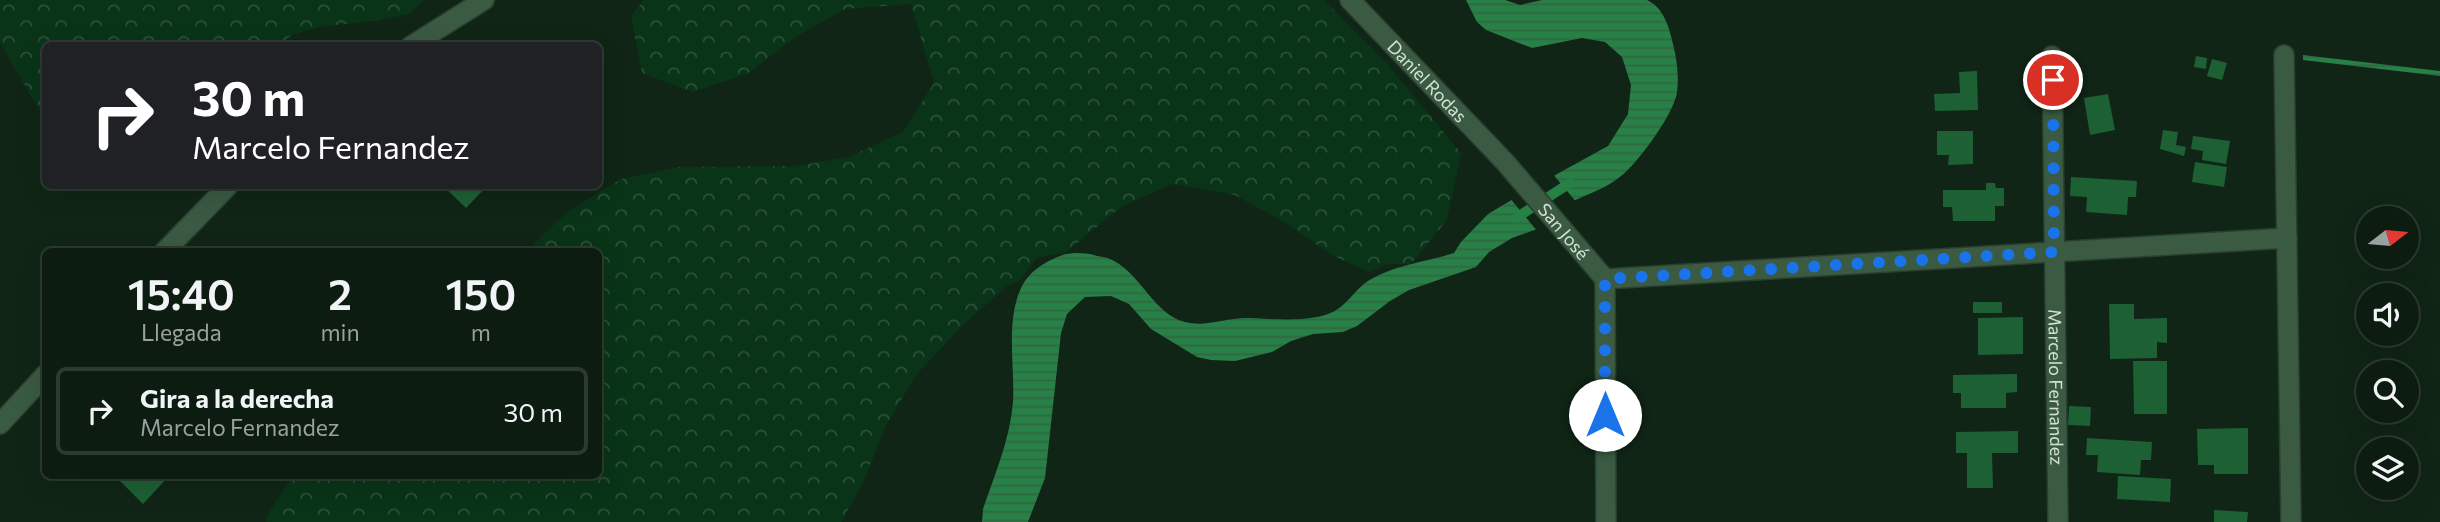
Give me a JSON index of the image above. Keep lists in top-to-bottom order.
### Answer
{
  "streets": {
    "street": ["Daniel Rodas", "San José", "Marcelo Fernandez"]
  },
  "crossings": [
    ["Daniel Rodas", "San José"]
  ],
  "north": "right",
  "page": {
    "turn": ["30 m", "Marcelo Fernandez"],
    "eta": [
      "15:40",
      "Llegada",
      "2",
      "min",
      "150",
      "m"
    ],
    "list": [
      {
        "name": "Gira a la derecha",
        "note": "Marcelo Fernandez",
        "value": "30 m"
      }
    ]
  }
}
